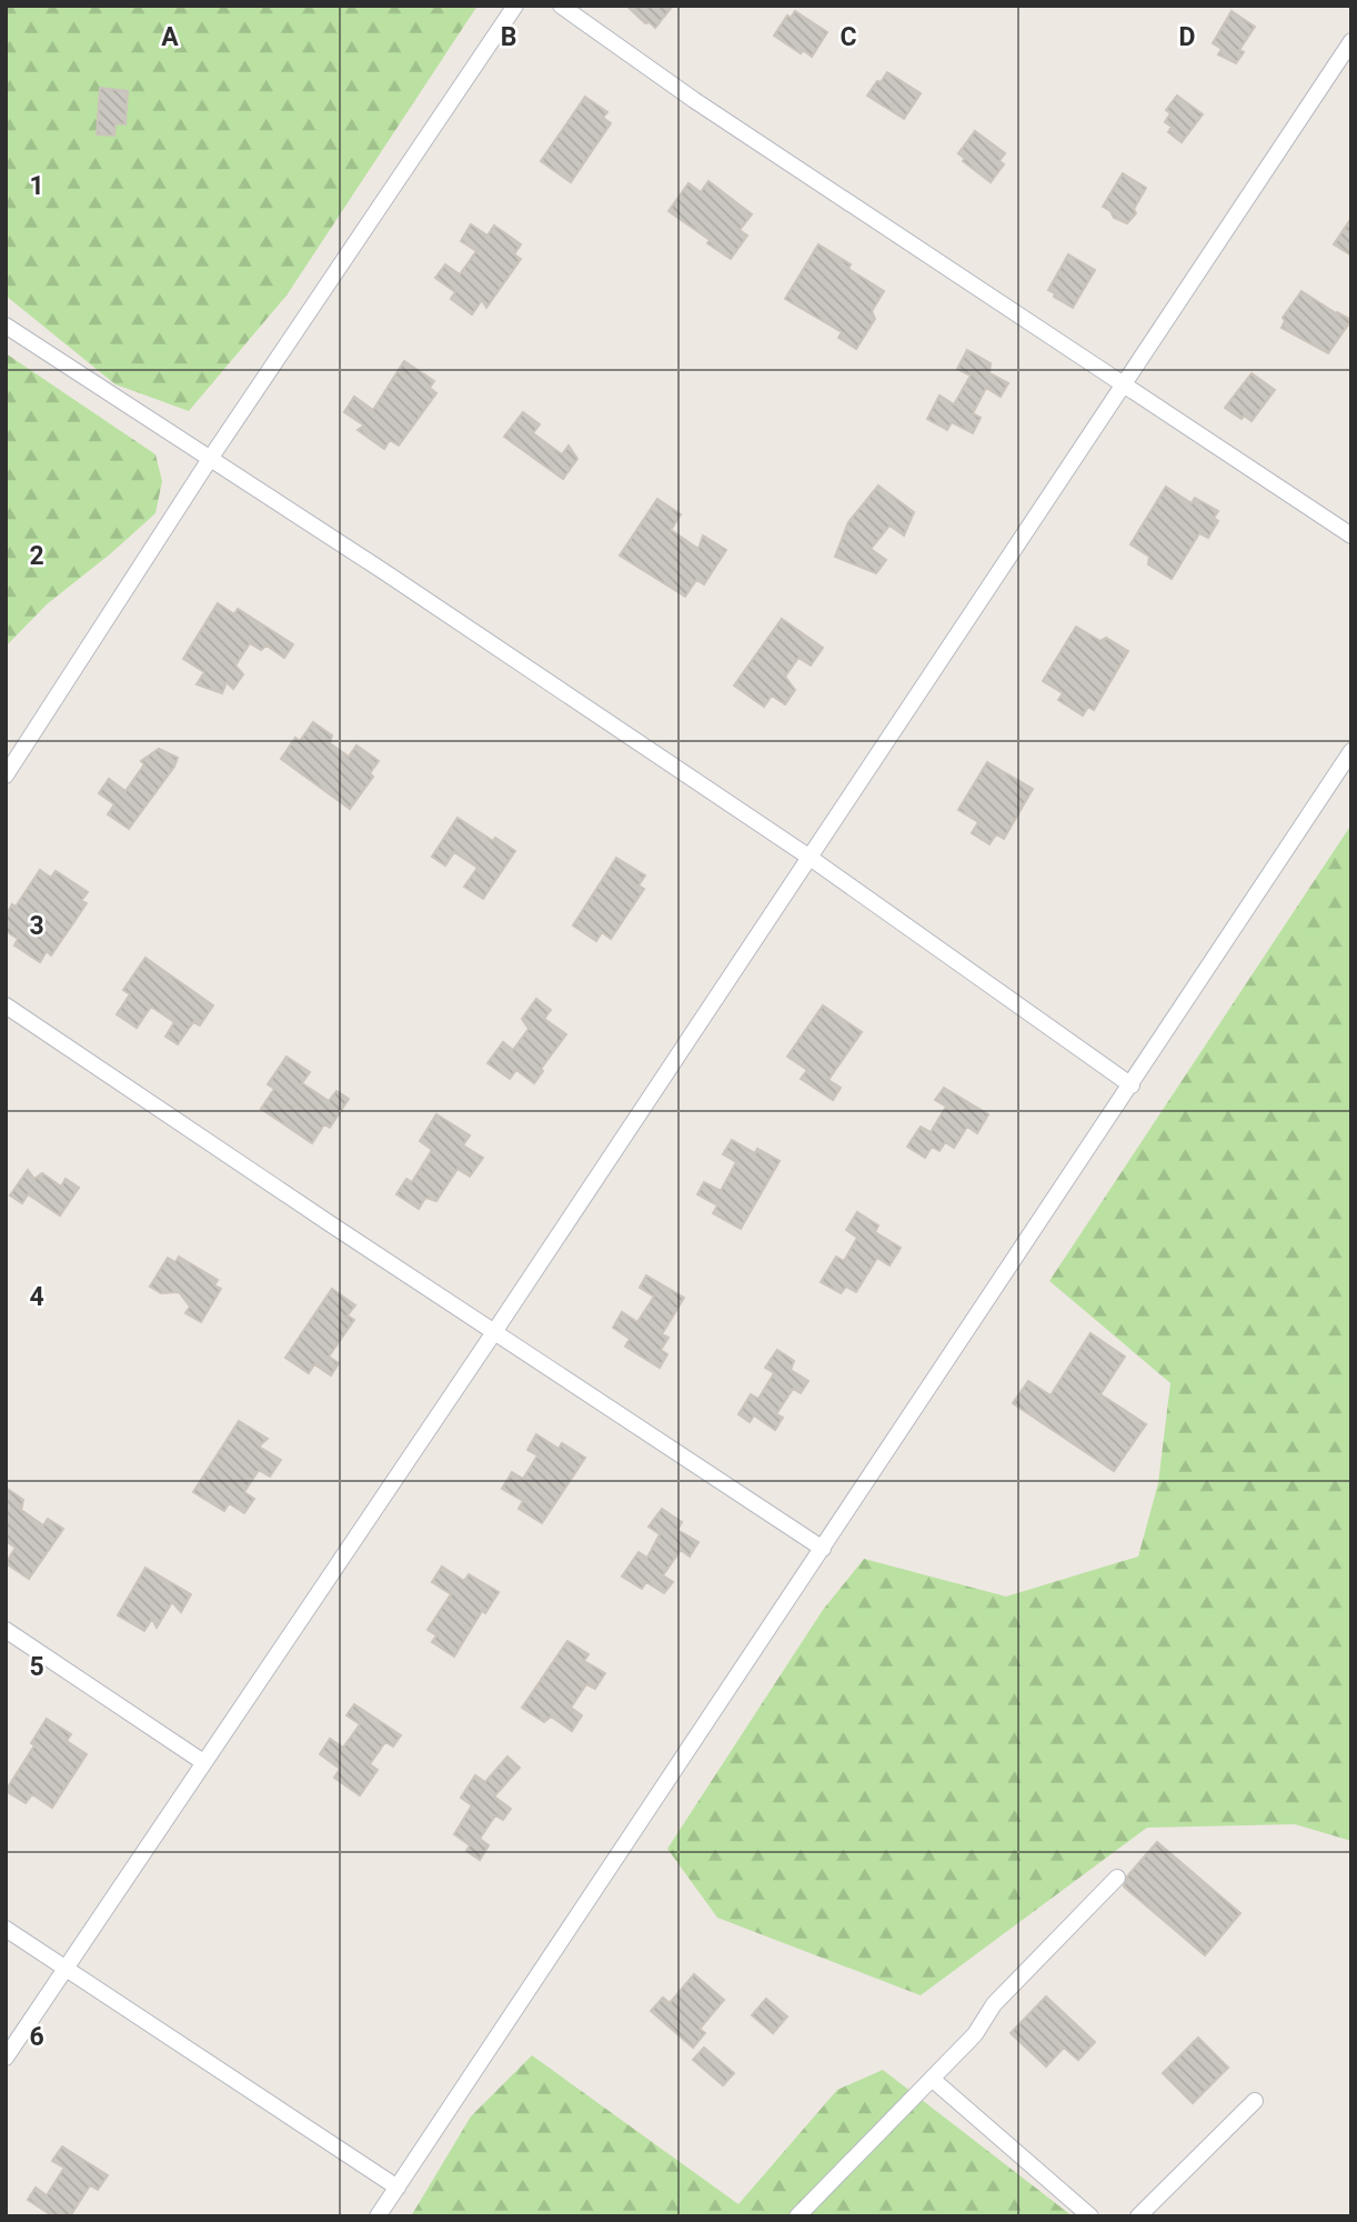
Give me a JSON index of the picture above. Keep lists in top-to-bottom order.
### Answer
{
  "grid": {
    "columns": [
      "A",
      "B",
      "C",
      "D"
    ],
    "rows": [
      "1",
      "2",
      "3",
      "4",
      "5",
      "6"
    ]
  }
}
